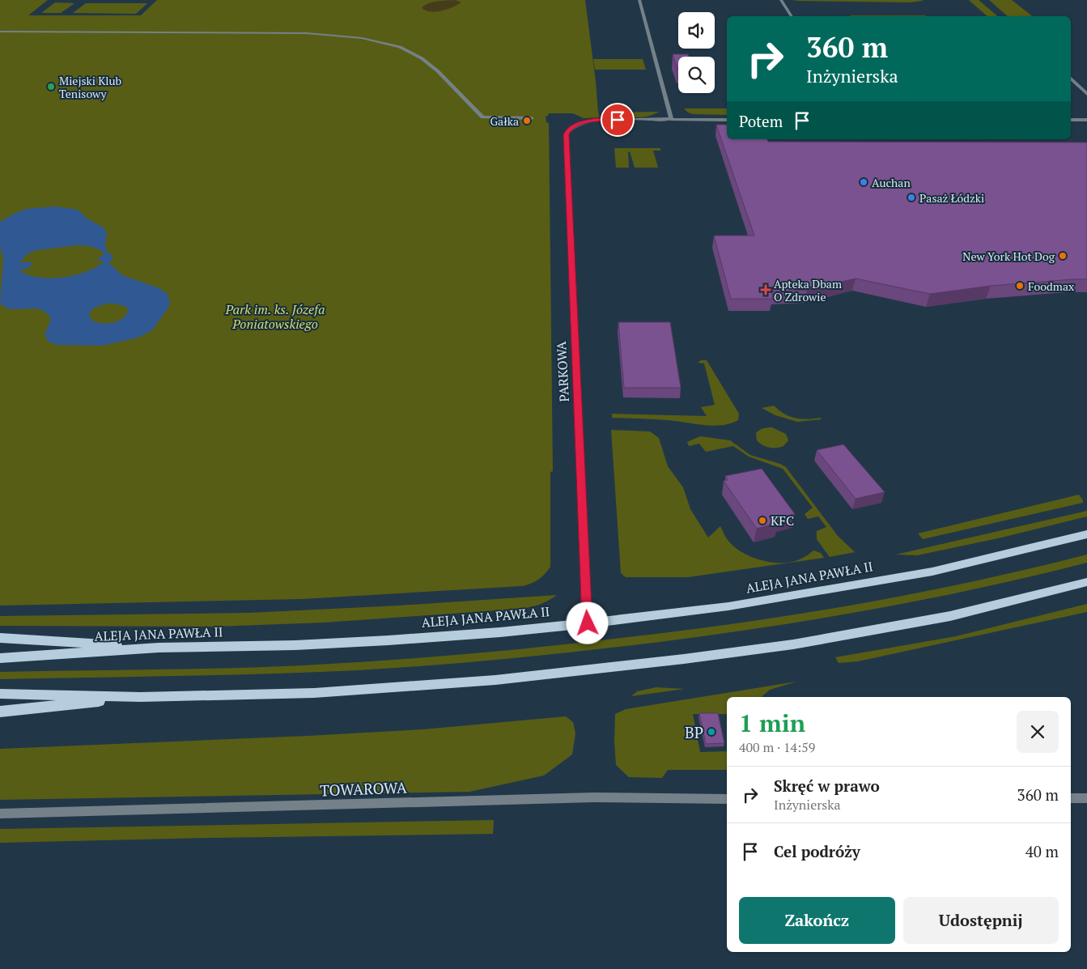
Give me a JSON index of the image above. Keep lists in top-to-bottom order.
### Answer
{
  "streets": {
    "main road": ["ALEJA JANA PAWŁA II"],
    "street": ["PARKOWA", "TOWAROWA"]
  },
  "crossings": [
    ["PARKOWA", "ALEJA JANA PAWŁA II"]
  ],
  "parks": ["Park im. ks. Józefa Poniatowskiego"],
  "places": {
    "other": [
      "Miejski Klub Tenisowy",
      "Gałka",
      "Auchan",
      "Pasaż Łódzki",
      "New York Hot Dog",
      "Foodmax",
      "KFC",
      "BP"
    ],
    "health": ["Apteka Dbam O Zdrowie"]
  },
  "page": {
    "turn": ["360 m", "Inżynierska"],
    "then": "Potem",
    "heading": ["1 min", "400 m · 14:59"],
    "list": [
      {
        "name": "Skręć w prawo",
        "note": "Inżynierska",
        "value": "360 m"
      },
      {
        "name": "Cel podróży",
        "value": "40 m"
      }
    ],
    "buttons": ["Zakończ", "Udostępnij"]
  }
}
